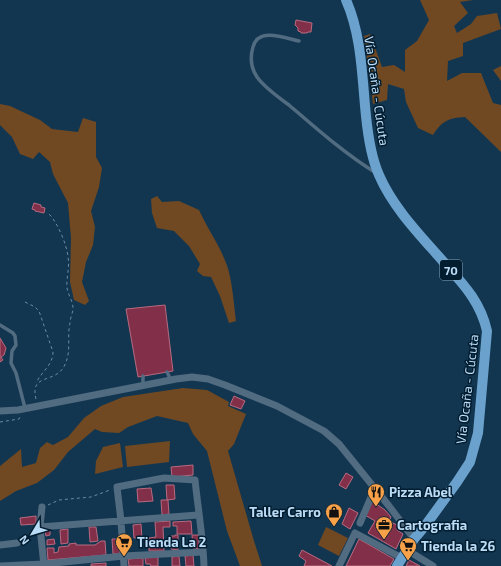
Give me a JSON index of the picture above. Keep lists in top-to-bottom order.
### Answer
{
  "streets": {
    "main road": ["Vía Ocaña - Cúcuta", "70"]
  },
  "crossings": [
    ["Vía Ocaña - Cúcuta", "70"]
  ],
  "places": {
    "restaurant": ["Pizza Abel"],
    "shop": ["Taller Carro"],
    "office": ["Cartografia"],
    "supermarket": ["Tienda La 2", "Tienda la 26"]
  },
  "north": "bottom left"
}
